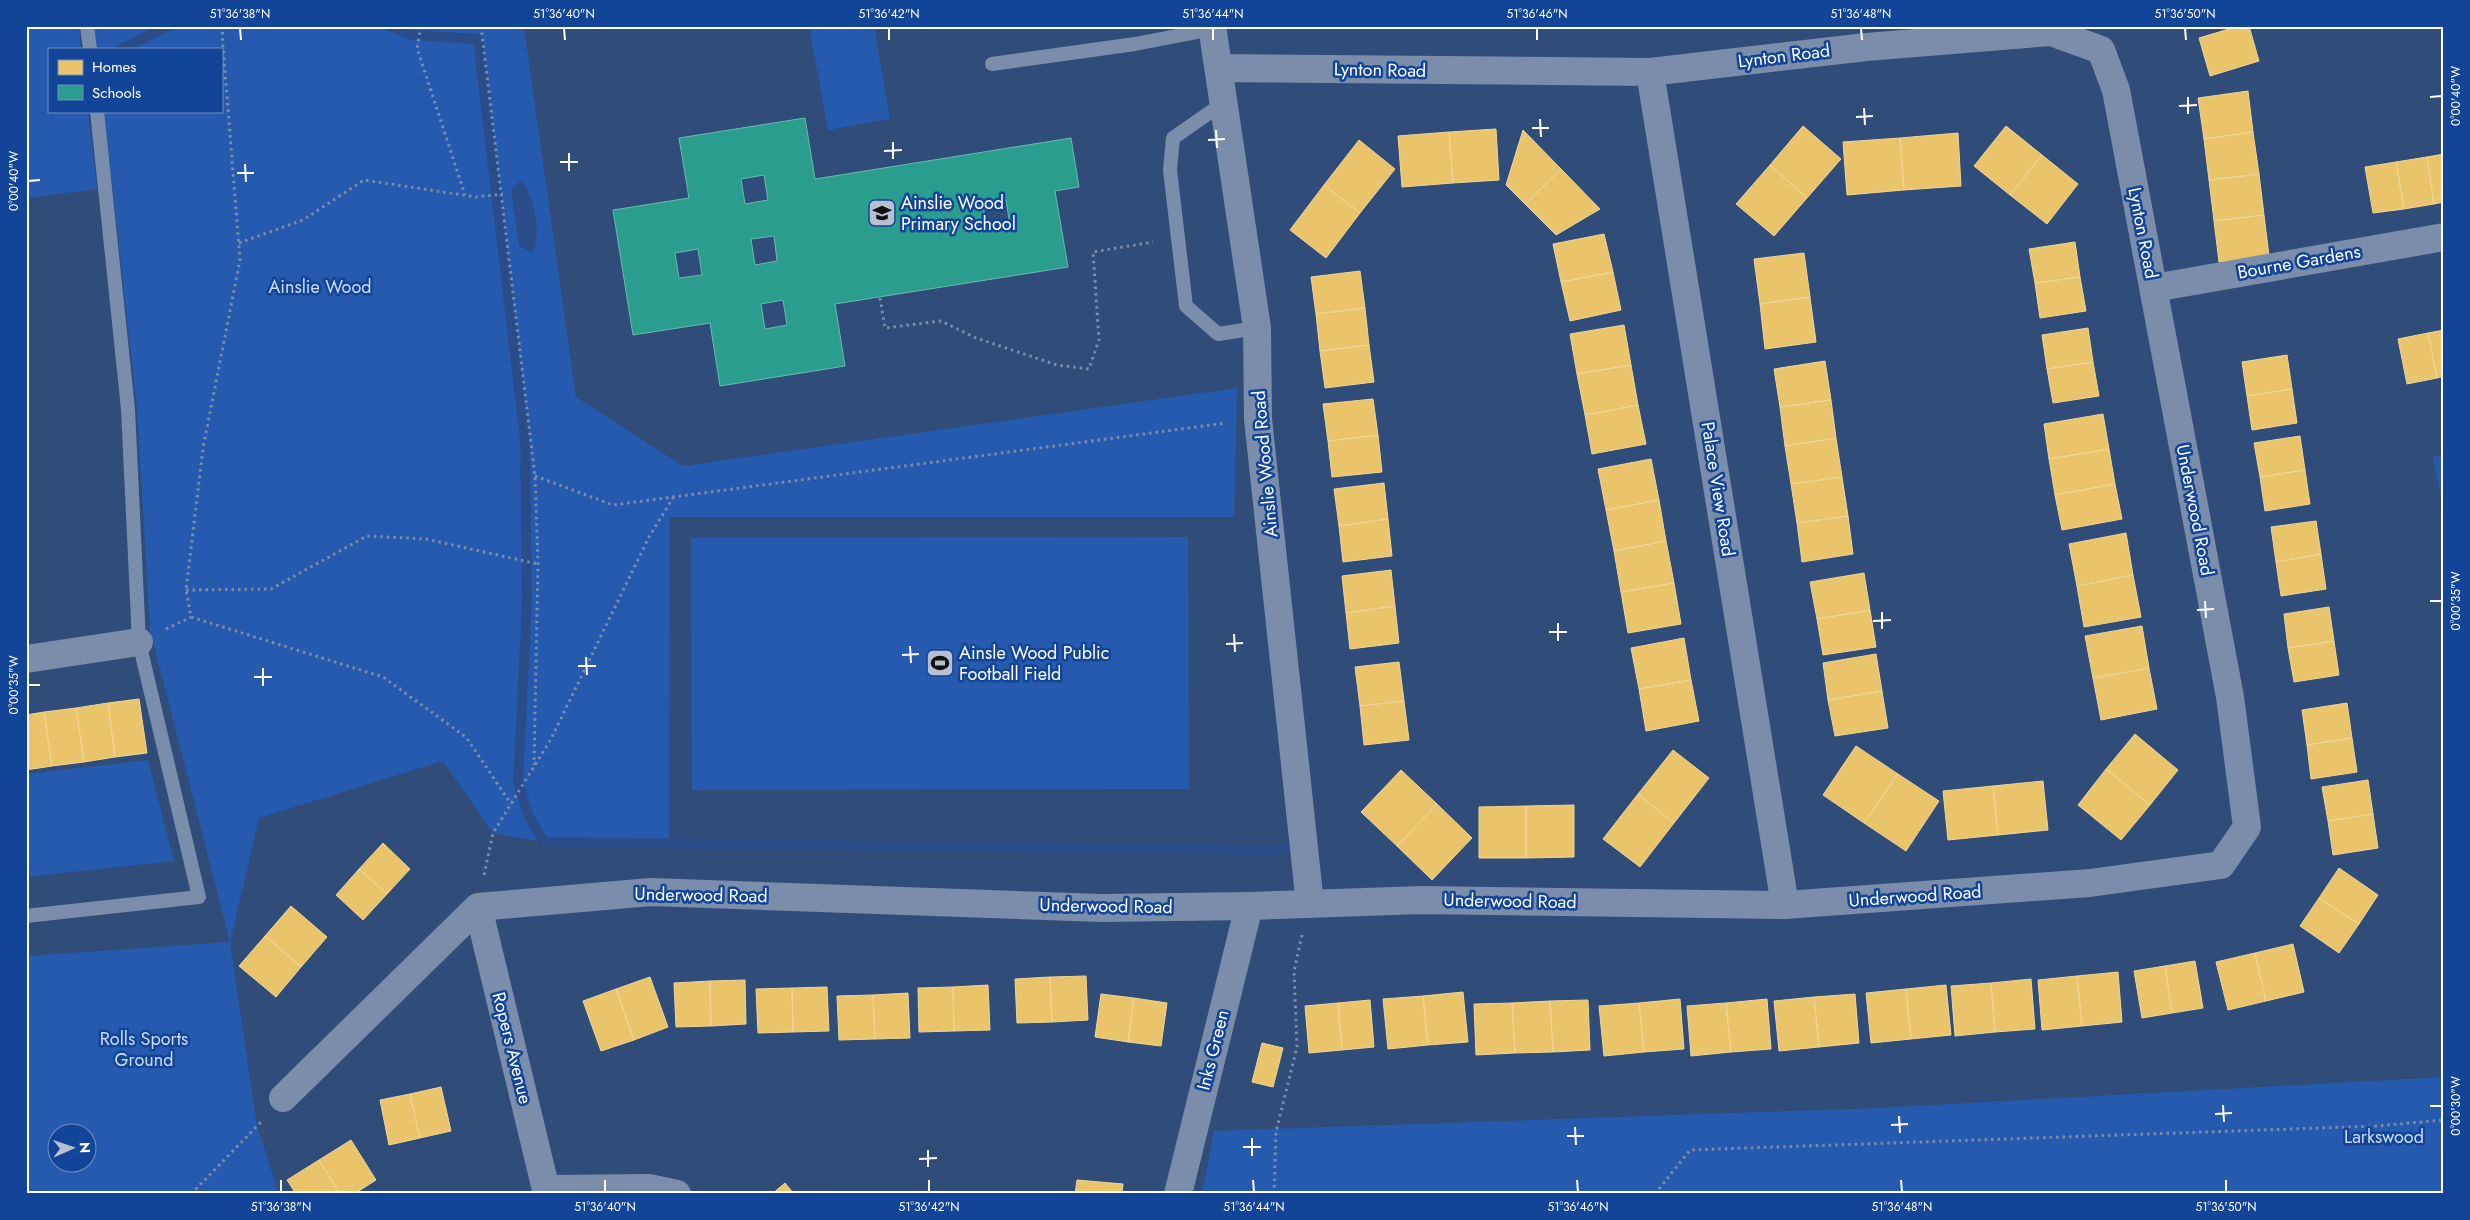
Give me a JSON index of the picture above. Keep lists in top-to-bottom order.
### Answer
{
  "streets": {
    "street": [
      "Lynton Road",
      "Bourne Gardens",
      "Ainslie Wood Road",
      "Palace View Road",
      "Underwood Road",
      "Ropers Avenue",
      "Inks Green"
    ]
  },
  "crossings": [
    ["Lynton Road", "Bourne Gardens"],
    ["Lynton Road", "Ainslie Wood Road"],
    ["Lynton Road", "Palace View Road"],
    ["Lynton Road", "Underwood Road"],
    ["Bourne Gardens", "Underwood Road"],
    ["Ainslie Wood Road", "Underwood Road"],
    ["Palace View Road", "Underwood Road"],
    ["Underwood Road", "Ropers Avenue"],
    ["Underwood Road", "Inks Green"]
  ],
  "parks": ["Ainslie Wood", "Rolls Sports Ground", "Larkswood"],
  "places": {
    "school or university": ["Ainslie Wood Primary School"],
    "sports": ["Ainsle Wood Public Football Field"]
  },
  "legend": ["Homes", "Schools"],
  "north": "right",
  "coordinates": [
    "51°36'38\"N",
    "51°36'40\"N",
    "51°36'42\"N",
    "51°36'44\"N",
    "51°36'46\"N",
    "51°36'48\"N",
    "51°36'50\"N",
    "0°00'40\"W",
    "0°00'35\"W",
    "0°00'30\"W"
  ]
}
